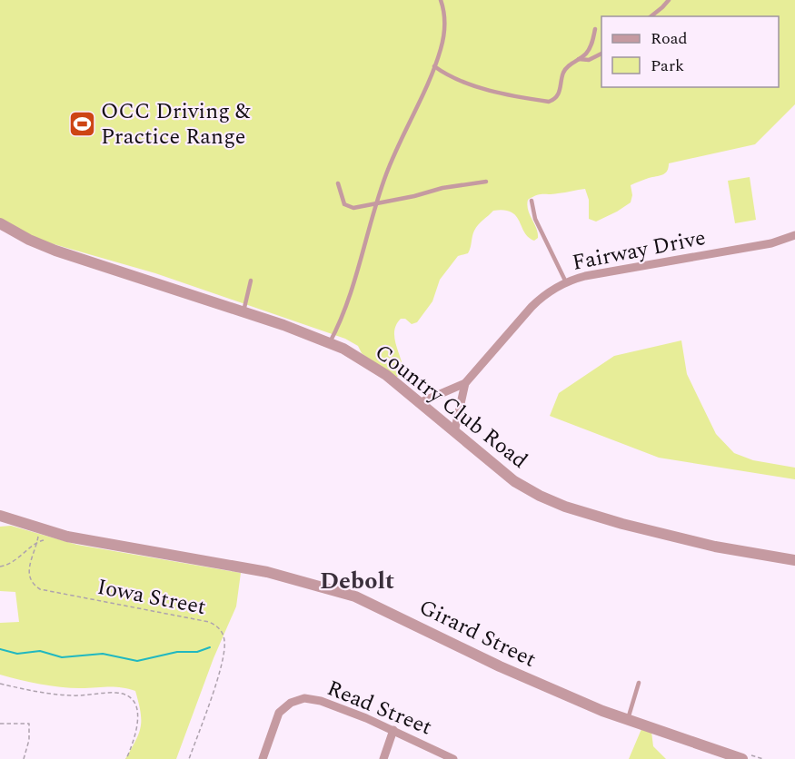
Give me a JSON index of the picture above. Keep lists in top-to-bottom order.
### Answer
{
  "streets": {
    "street": [
      "Fairway Drive",
      "Country Club Road",
      "Girard Street",
      "Read Street"
    ],
    "path": ["Iowa Street"]
  },
  "crossings": [
    ["Fairway Drive", "Country Club Road"],
    ["Iowa Street", "Girard Street"]
  ],
  "districts": ["Debolt"],
  "places": {
    "sports": ["OCC Driving & Practice Range"]
  },
  "legend": ["Road", "Park"]
}
